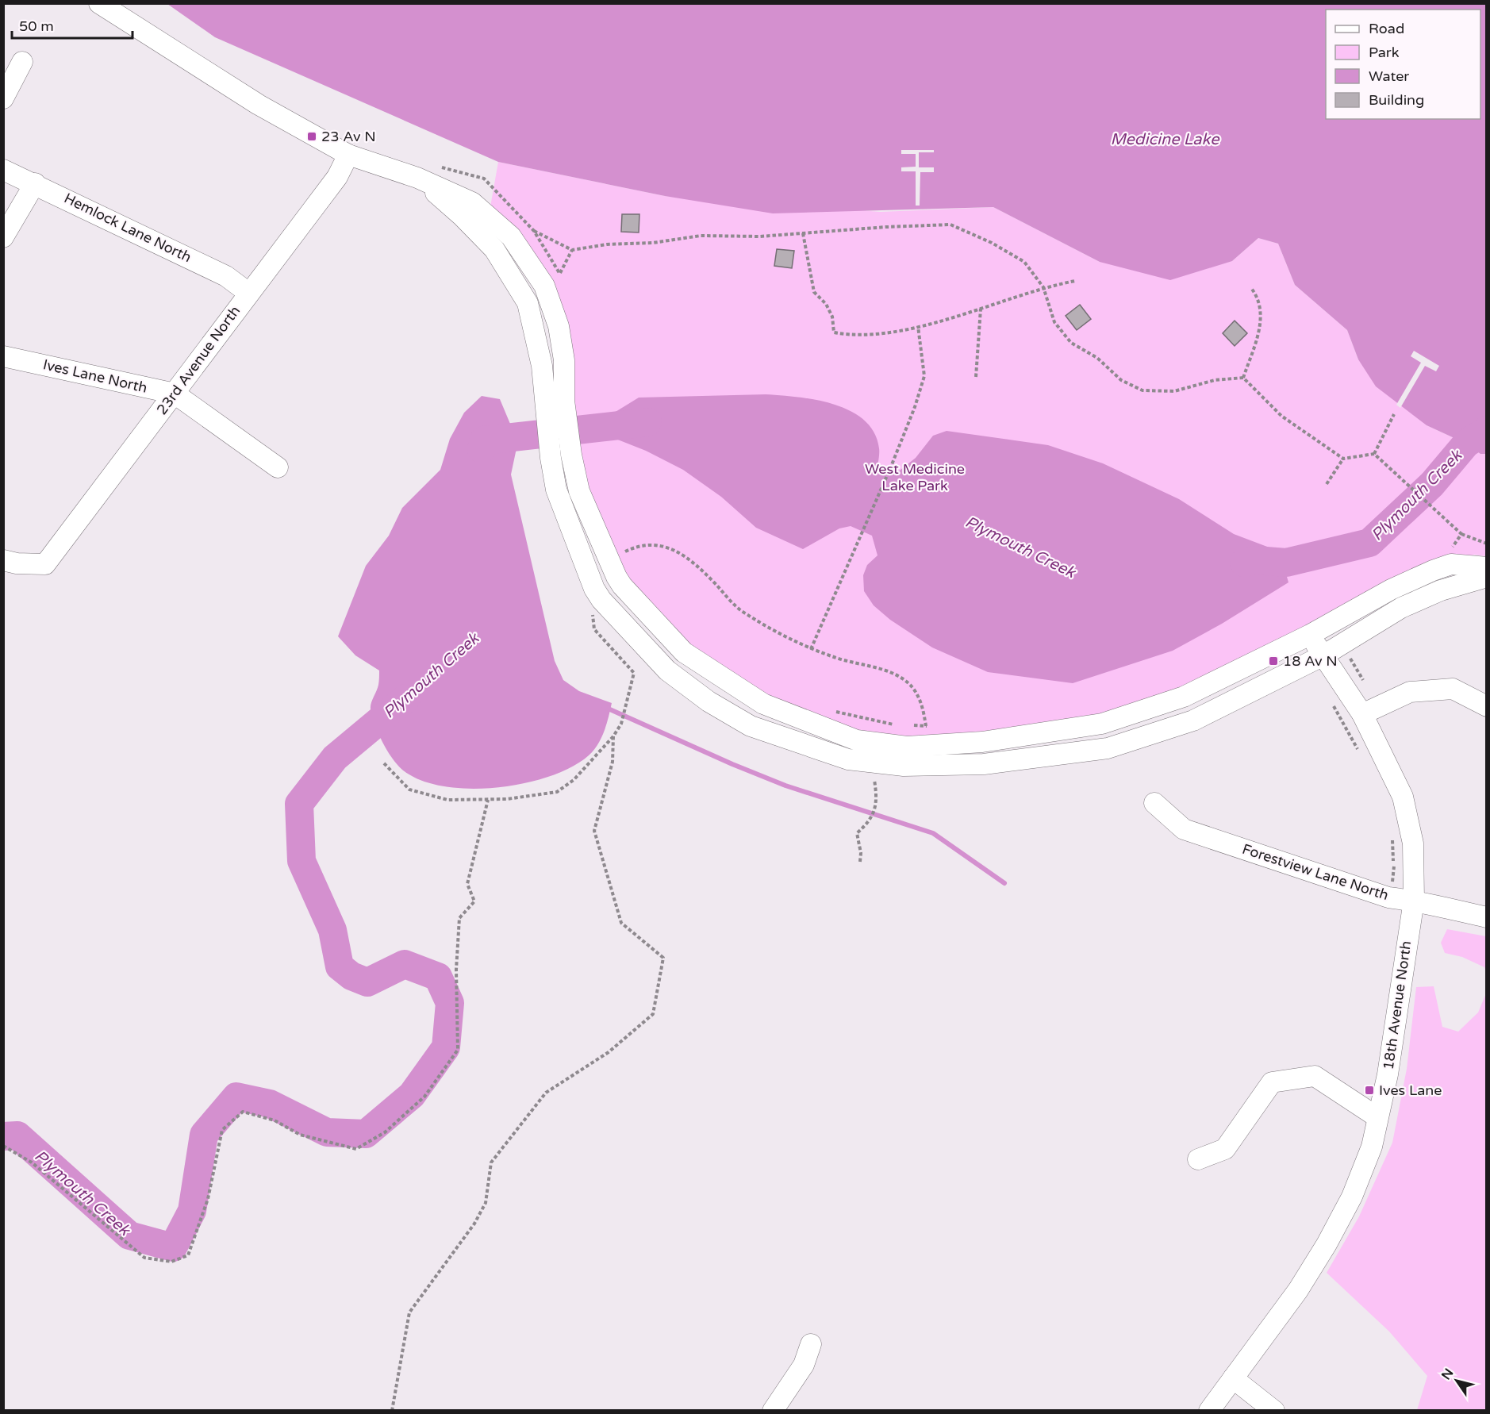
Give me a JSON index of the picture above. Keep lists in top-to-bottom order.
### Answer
{
  "streets": {
    "street": [
      "Hemlock Lane North",
      "23rd Avenue North",
      "Ives Lane North",
      "Forestview Lane North",
      "18th Avenue North"
    ]
  },
  "crossings": [
    ["Hemlock Lane North", "23rd Avenue North"],
    ["23rd Avenue North", "Ives Lane North"],
    ["Forestview Lane North", "18th Avenue North"]
  ],
  "water": ["Medicine Lake", "Plymouth Creek"],
  "parks": ["West Medicine Lake Park"],
  "places": {
    "transit": ["23 Av N", "18 Av N", "Ives Lane"]
  },
  "legend": [
    "Road",
    "Park",
    "Water",
    "Building"
  ],
  "scale_bar": "50 m",
  "north": "top left"
}
